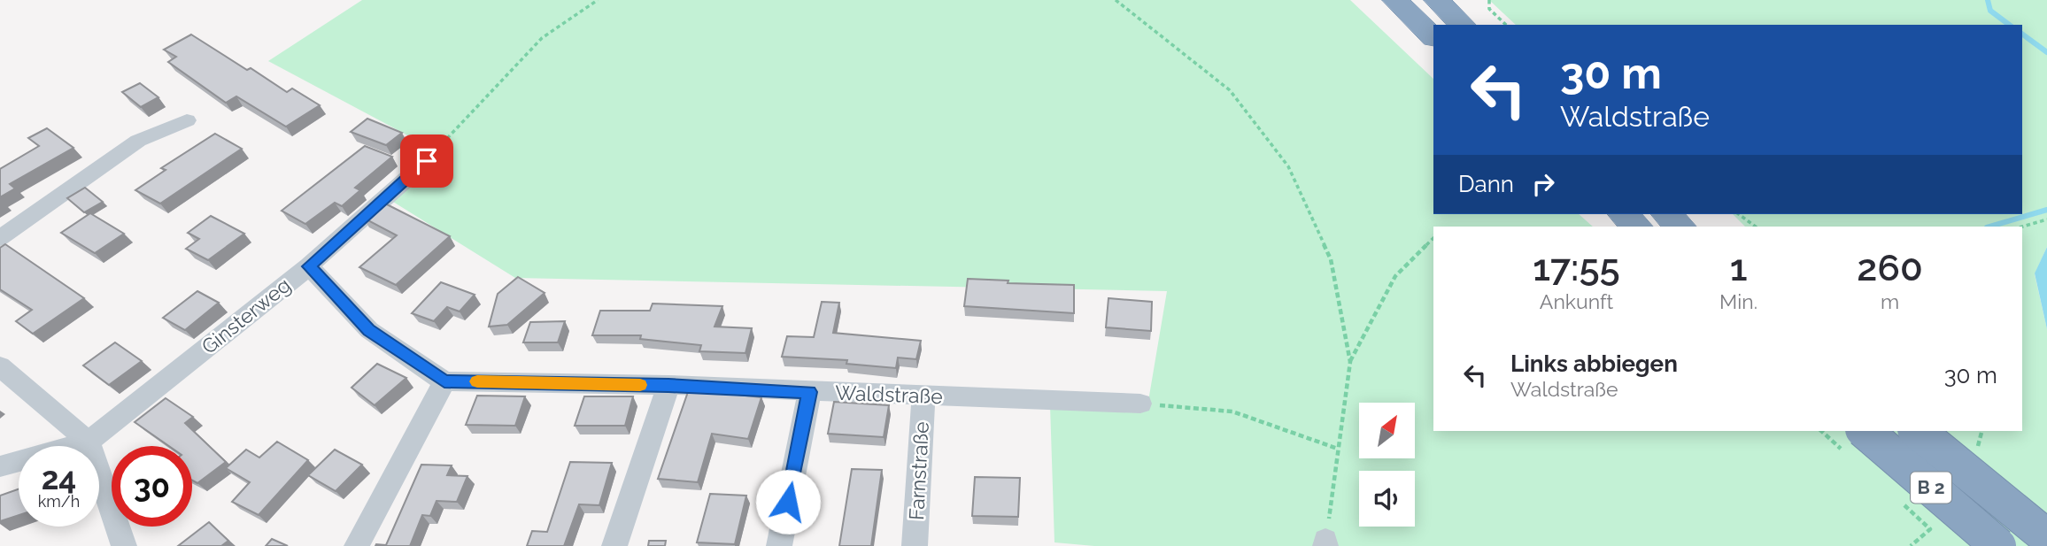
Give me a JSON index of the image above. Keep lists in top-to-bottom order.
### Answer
{
  "streets": {
    "highway": ["B 2"],
    "street": ["Ginsterweg", "Waldstraße", "Farnstraße"]
  },
  "crossings": [
    ["Waldstraße", "Farnstraße"]
  ],
  "north": "top right",
  "page": {
    "turn": ["30 m", "Waldstraße"],
    "then": "Dann",
    "eta": [
      "17:55",
      "Ankunft",
      "1",
      "Min.",
      "260",
      "m"
    ],
    "list": [
      {
        "name": "Links abbiegen",
        "note": "Waldstraße",
        "value": "30 m"
      }
    ],
    "speed": "24 km/h",
    "limit": "30"
  }
}
